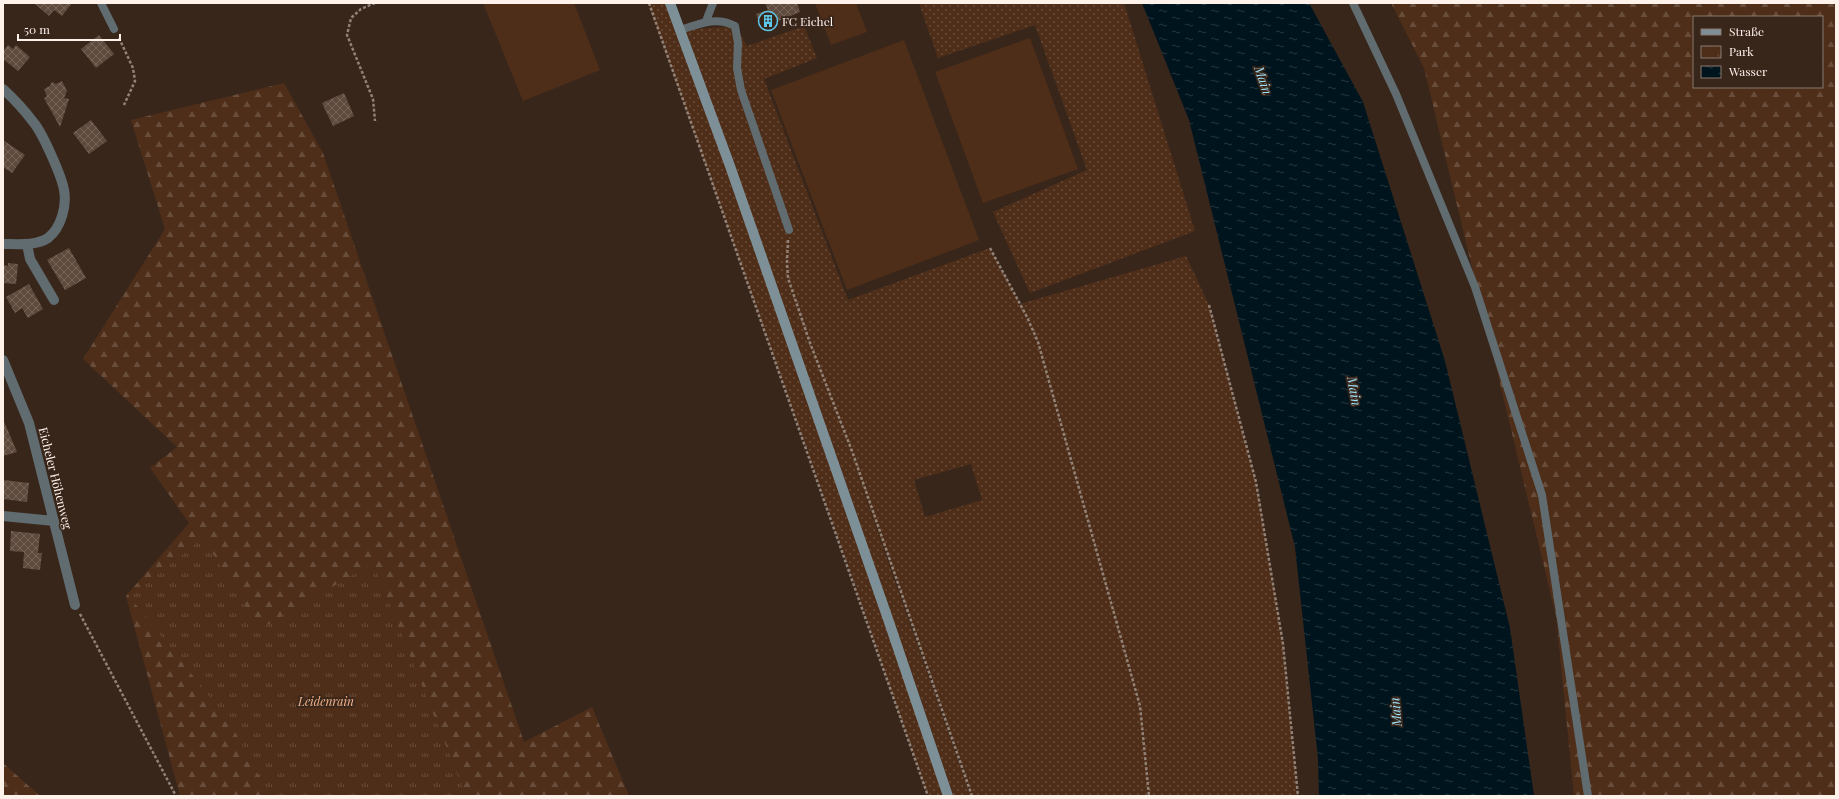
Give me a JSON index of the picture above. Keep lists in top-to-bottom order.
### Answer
{
  "streets": {
    "street": ["Eicheler Höhenweg"]
  },
  "water": ["Main"],
  "parks": ["Leidenrain"],
  "places": {
    "building": ["FC Eichel"]
  },
  "legend": ["Straße", "Park", "Wasser"],
  "scale_bar": "50 m"
}
